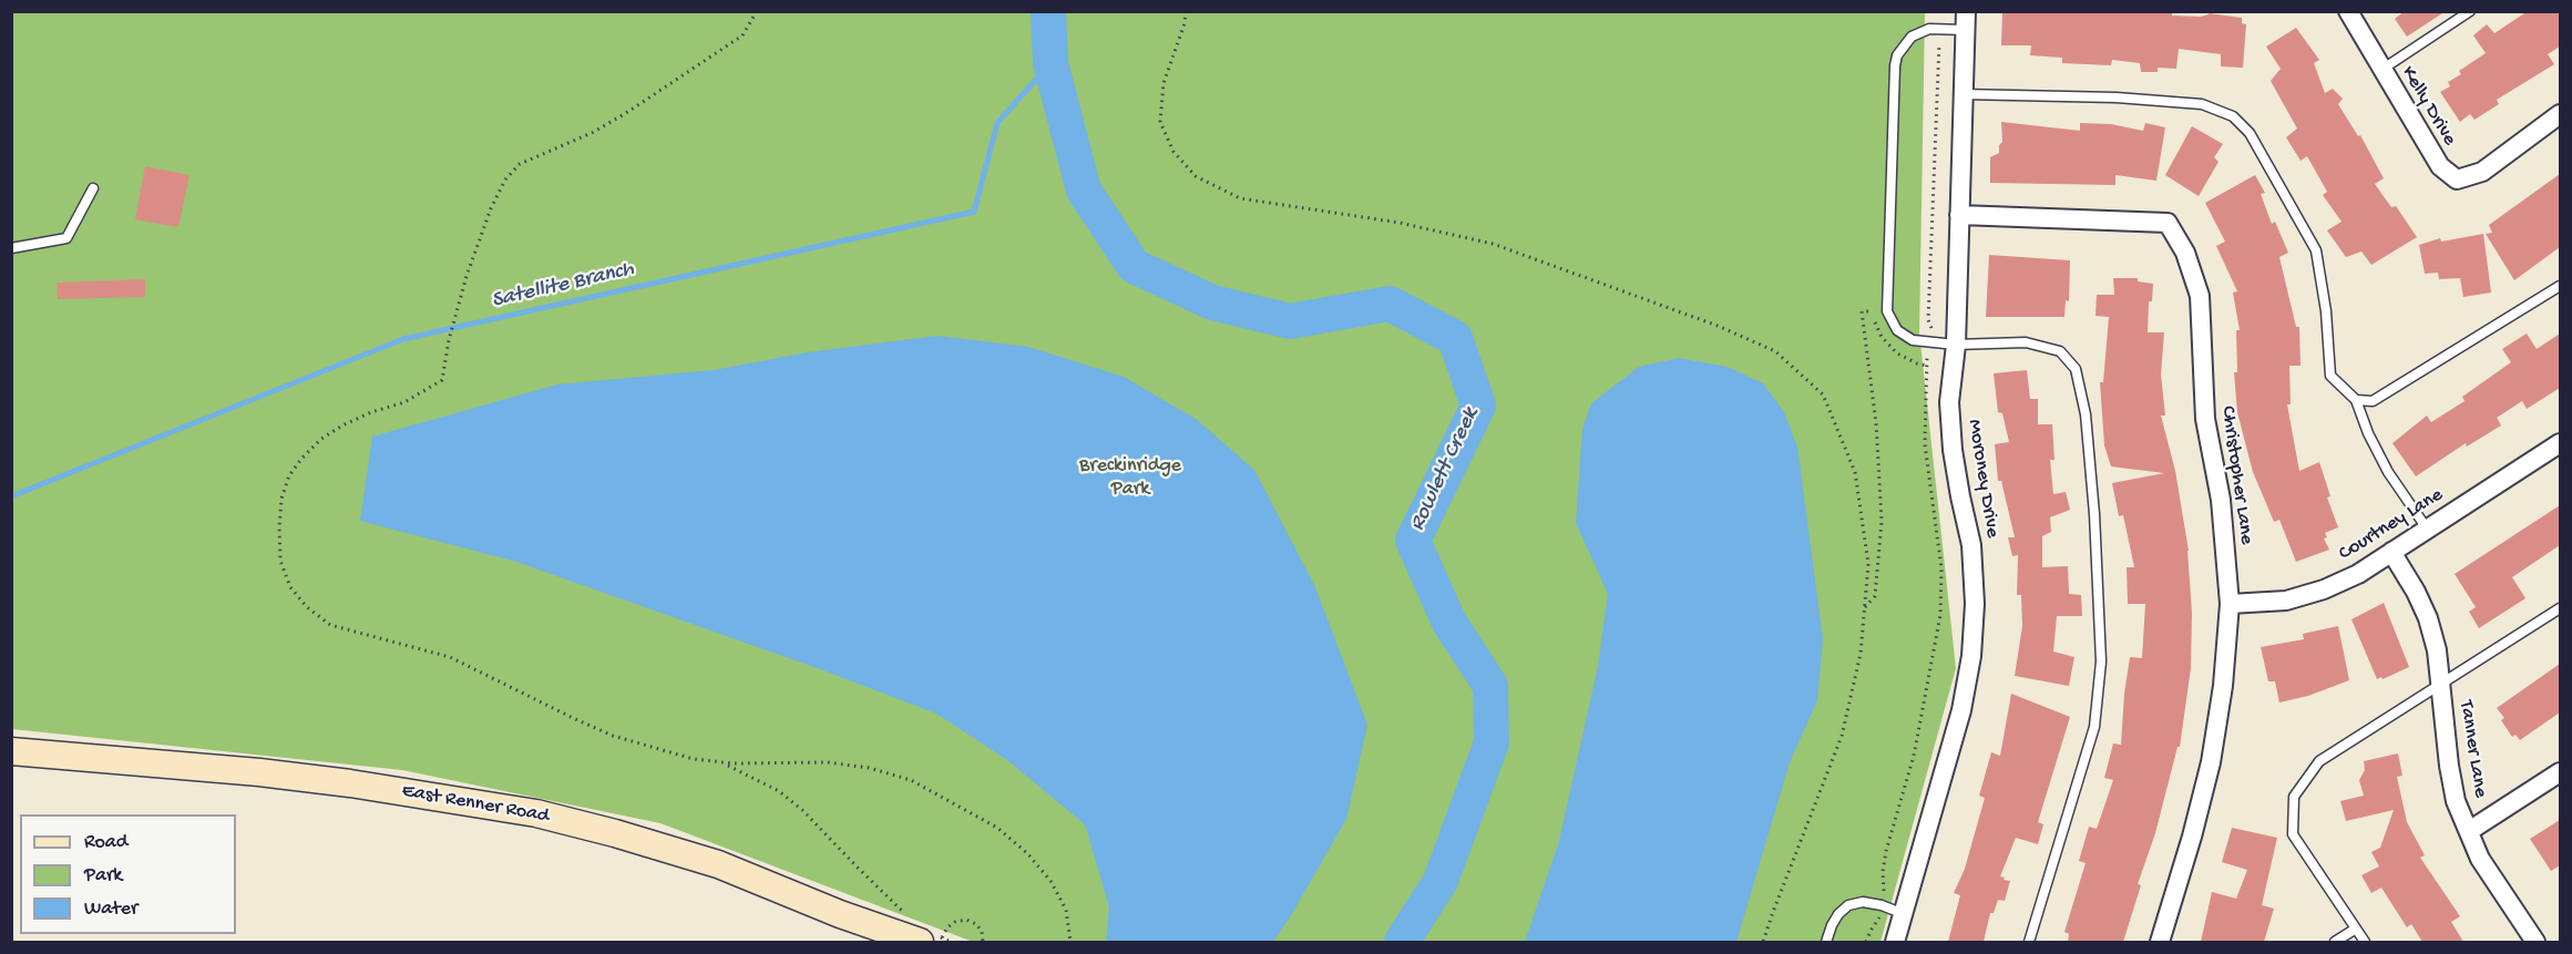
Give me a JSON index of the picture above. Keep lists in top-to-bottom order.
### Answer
{
  "streets": {
    "main road": ["East Renner Road"],
    "street": [
      "Kelly Drive",
      "Christopher Lane",
      "Moroney Drive",
      "Courtney Lane",
      "Tanner Lane"
    ]
  },
  "crossings": [
    ["Christopher Lane", "Moroney Drive"],
    ["Christopher Lane", "Courtney Lane"],
    ["Courtney Lane", "Tanner Lane"]
  ],
  "water": ["Satellite Branch", "Rowlett Creek"],
  "parks": ["Breckinridge Park"],
  "legend": ["Road", "Park", "Water"]
}
